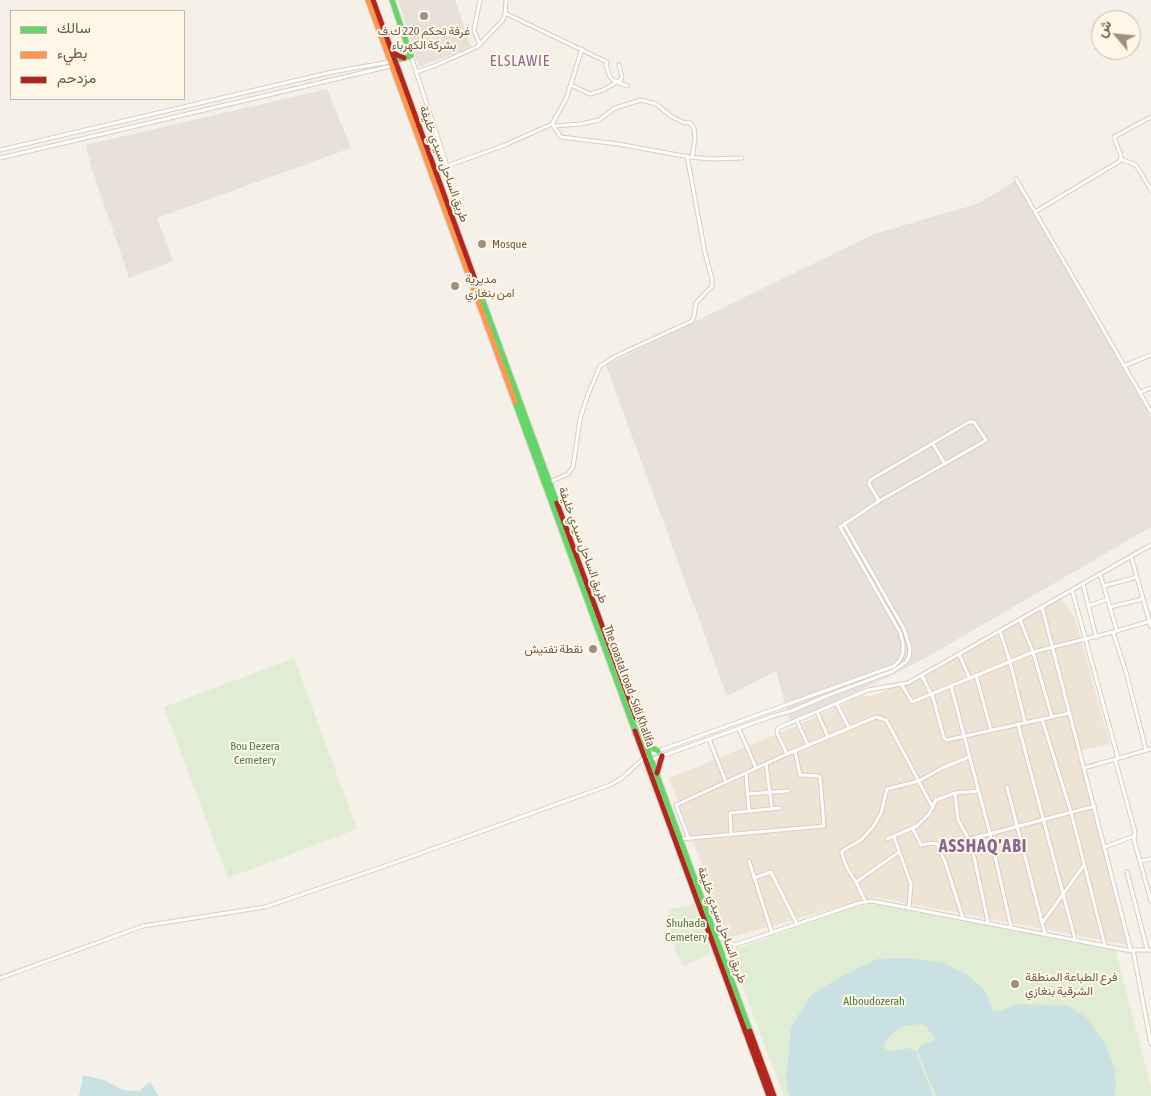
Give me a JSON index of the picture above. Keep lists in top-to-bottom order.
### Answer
{
  "streets": {
    "main road": ["طريق الساحل سيدي خليفة", "The coastal road - Sidi Khalifa"]
  },
  "crossings": [
    ["طريق الساحل سيدي خليفة", "The coastal road - Sidi Khalifa"]
  ],
  "districts": ["ELSLAWIE", "ASSHAQ'ABI"],
  "parks": ["Bou Dezera Cemetery", "Shuhada Cemetery", "Alboudozerah"],
  "places": [
    "غرفة تحكم 220 ك.ف بشركة الكهرباء",
    "Mosque",
    "مديرية امن بنغازي",
    "نقطة تفتيش",
    "فرع الطباعة المنطقة الشرقية بنغازي"
  ],
  "legend": ["سالك", "بطيء", "مزدحم"],
  "north": "top left"
}
